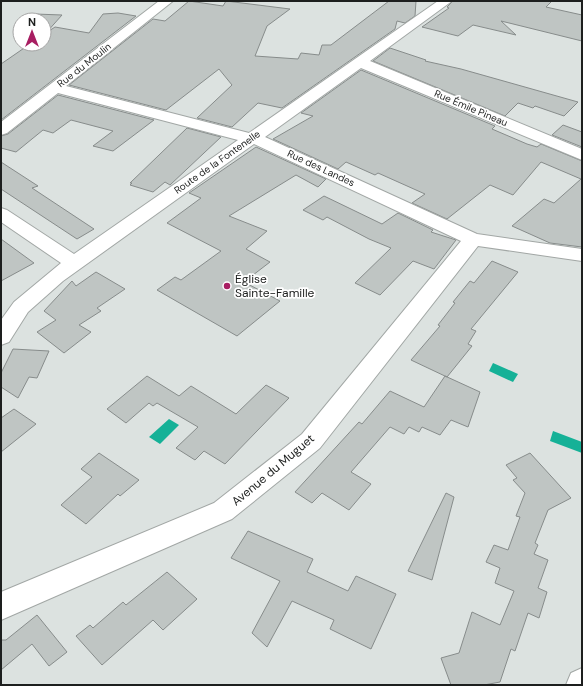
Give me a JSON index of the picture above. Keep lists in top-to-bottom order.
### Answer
{
  "streets": {
    "street": [
      "Rue du Moulin",
      "Rue Émile Pineau",
      "Route de la Fontenelle",
      "Rue des Landes",
      "Avenue du Muguet"
    ]
  },
  "crossings": [
    ["Rue du Moulin", "Rue des Landes"],
    ["Rue Émile Pineau", "Route de la Fontenelle"],
    ["Route de la Fontenelle", "Rue des Landes"],
    ["Rue des Landes", "Avenue du Muguet"]
  ],
  "places": ["Église Sainte-Famille"],
  "north": "top"
}
